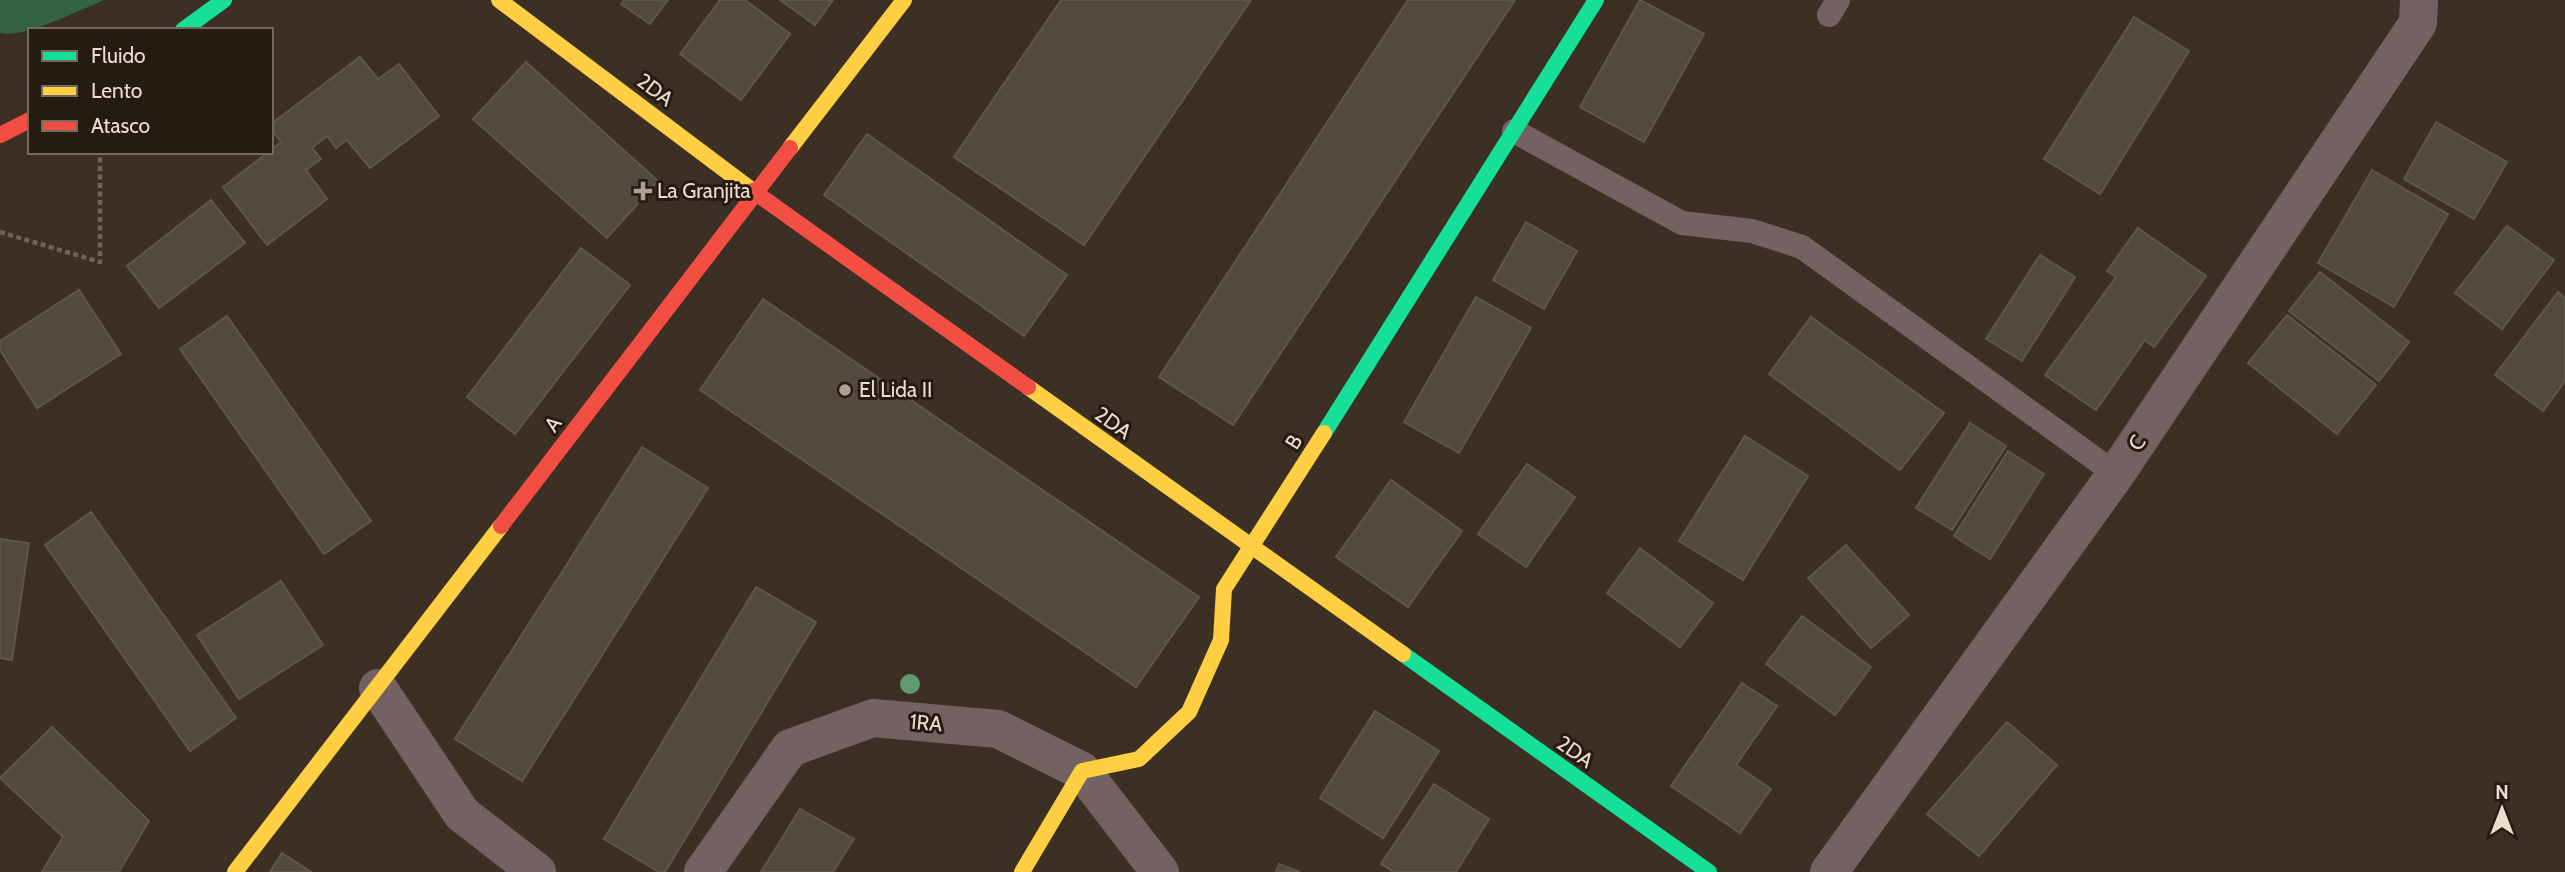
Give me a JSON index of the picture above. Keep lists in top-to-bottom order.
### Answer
{
  "streets": {
    "street": [
      "2DA",
      "A",
      "B",
      "C",
      "1RA"
    ]
  },
  "crossings": [
    ["2DA", "A"],
    ["2DA", "B"],
    ["B", "1RA"]
  ],
  "places": {
    "health": ["La Granjita"],
    "other": ["El Lida II"]
  },
  "legend": ["Fluido", "Lento", "Atasco"],
  "north": "top"
}
